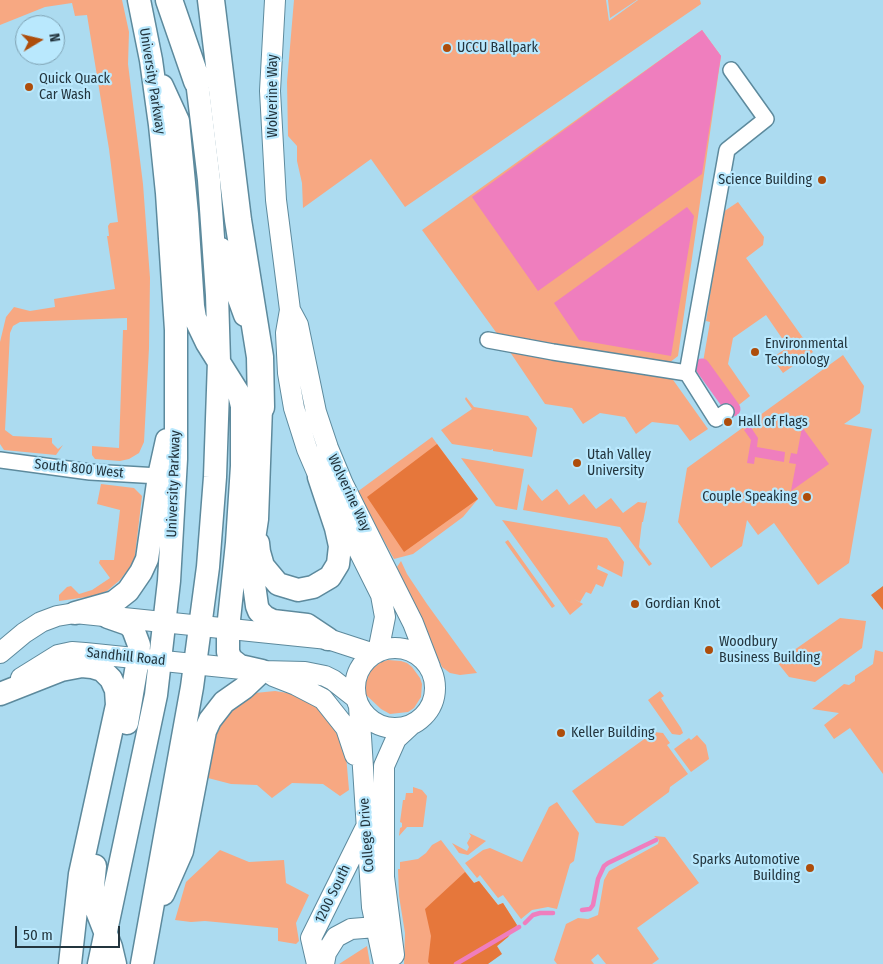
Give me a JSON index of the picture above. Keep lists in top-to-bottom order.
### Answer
{
  "streets": {
    "main road": [
      "University Parkway",
      "Wolverine Way",
      "Sandhill Road",
      "College Drive",
      "1200 South"
    ],
    "street": ["South 800 West"]
  },
  "crossings": [
    ["University Parkway", "Sandhill Road"],
    ["Wolverine Way", "College Drive"],
    ["College Drive", "1200 South"]
  ],
  "places": [
    "UCCU Ballpark",
    "Quick Quack Car Wash",
    "Science Building",
    "Environmental Technology",
    "Hall of Flags",
    "Utah Valley University",
    "Couple Speaking",
    "Gordian Knot",
    "Woodbury Business Building",
    "Keller Building",
    "Sparks Automotive Building"
  ],
  "scale_bar": "50 m",
  "north": "right"
}
